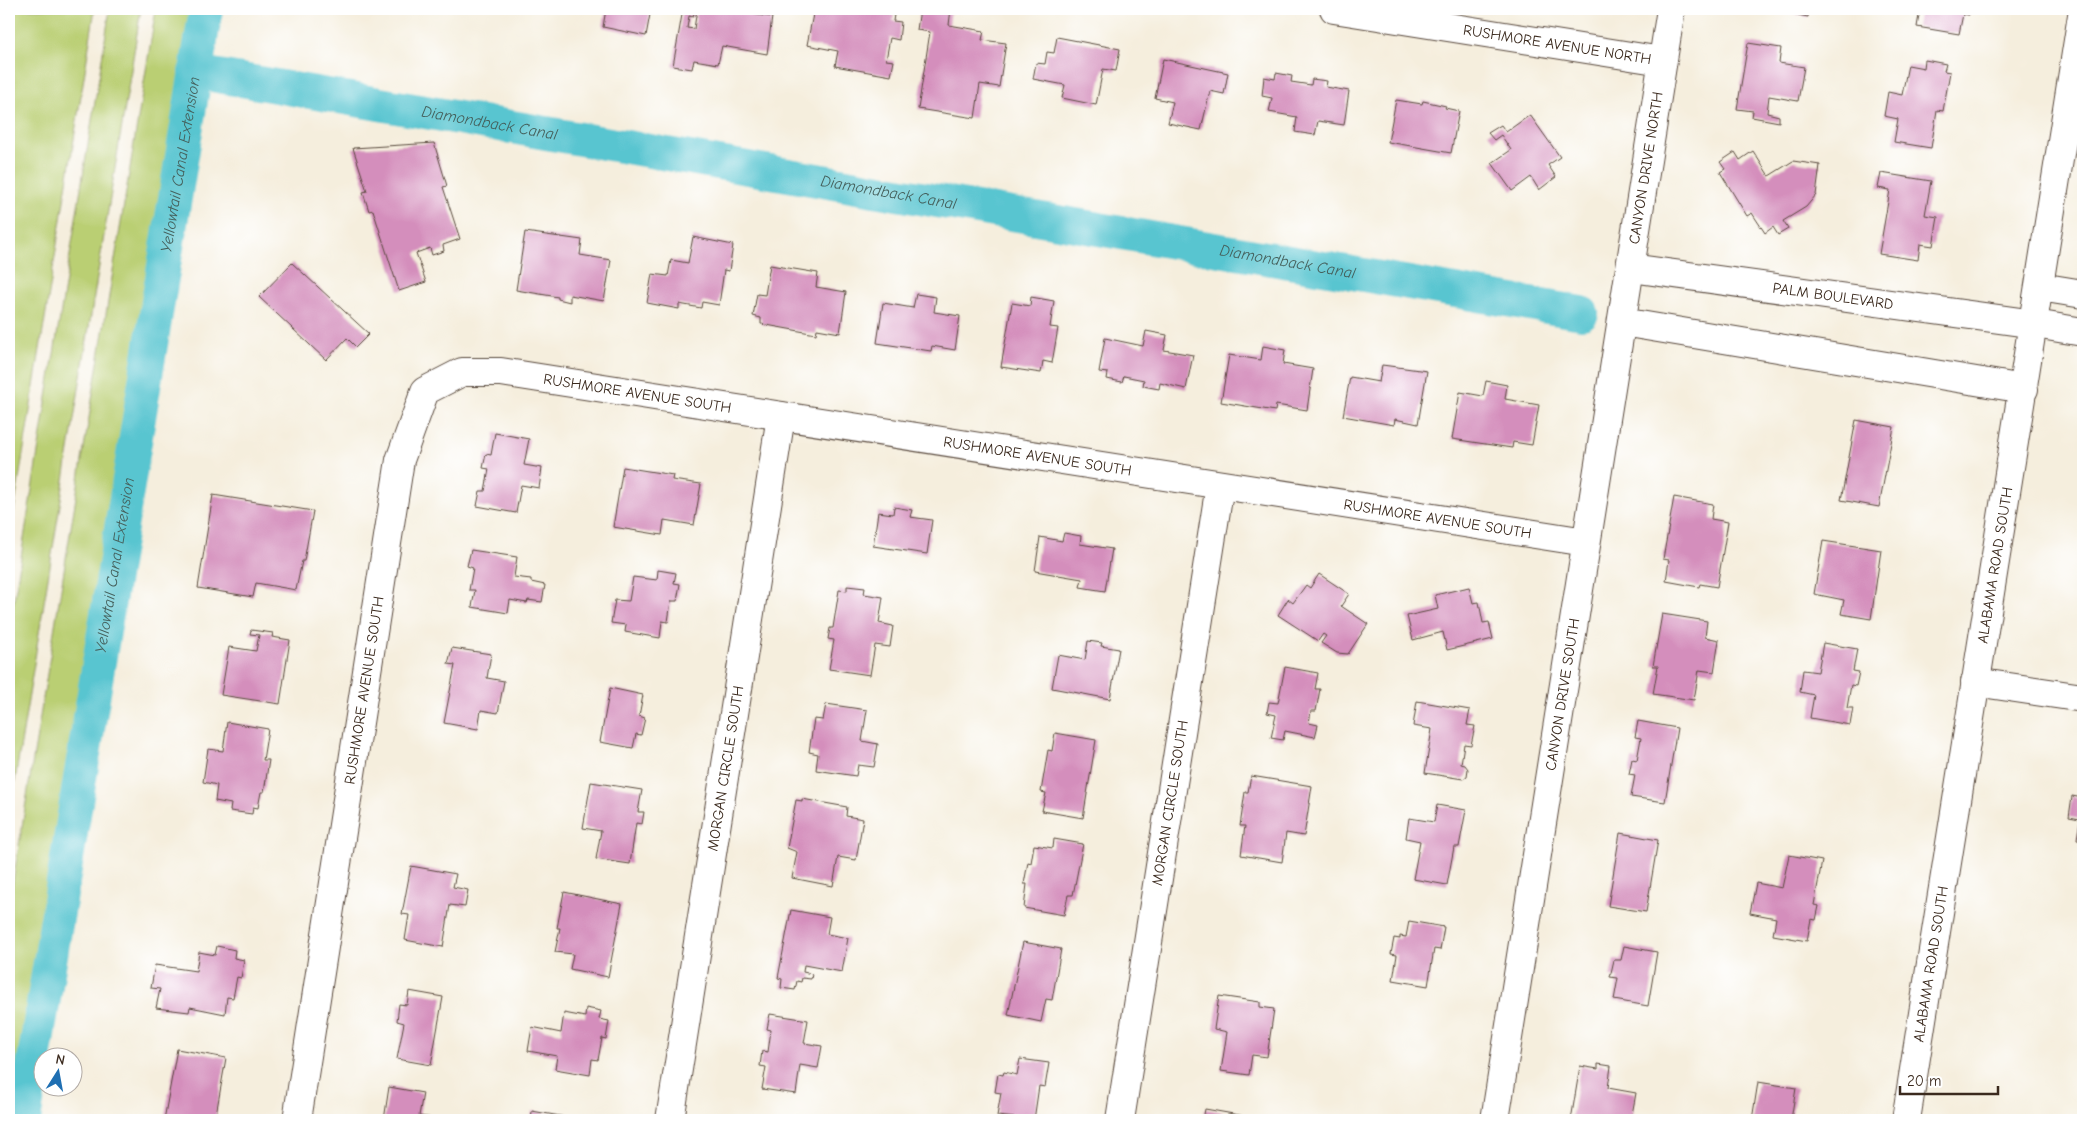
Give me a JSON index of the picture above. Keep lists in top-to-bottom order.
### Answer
{
  "streets": {
    "street": [
      "RUSHMORE AVENUE NORTH",
      "CANYON DRIVE NORTH",
      "PALM BOULEVARD",
      "RUSHMORE AVENUE SOUTH",
      "ALABAMA ROAD SOUTH",
      "CANYON DRIVE SOUTH",
      "MORGAN CIRCLE SOUTH"
    ]
  },
  "crossings": [
    ["RUSHMORE AVENUE NORTH", "CANYON DRIVE NORTH"],
    ["CANYON DRIVE NORTH", "PALM BOULEVARD"],
    ["CANYON DRIVE NORTH", "CANYON DRIVE SOUTH"],
    ["PALM BOULEVARD", "ALABAMA ROAD SOUTH"],
    ["PALM BOULEVARD", "CANYON DRIVE SOUTH"],
    ["RUSHMORE AVENUE SOUTH", "CANYON DRIVE SOUTH"],
    ["RUSHMORE AVENUE SOUTH", "MORGAN CIRCLE SOUTH"]
  ],
  "water": ["Diamondback Canal", "Yellowtail Canal Extension"],
  "scale_bar": "20 m",
  "north": "top"
}
